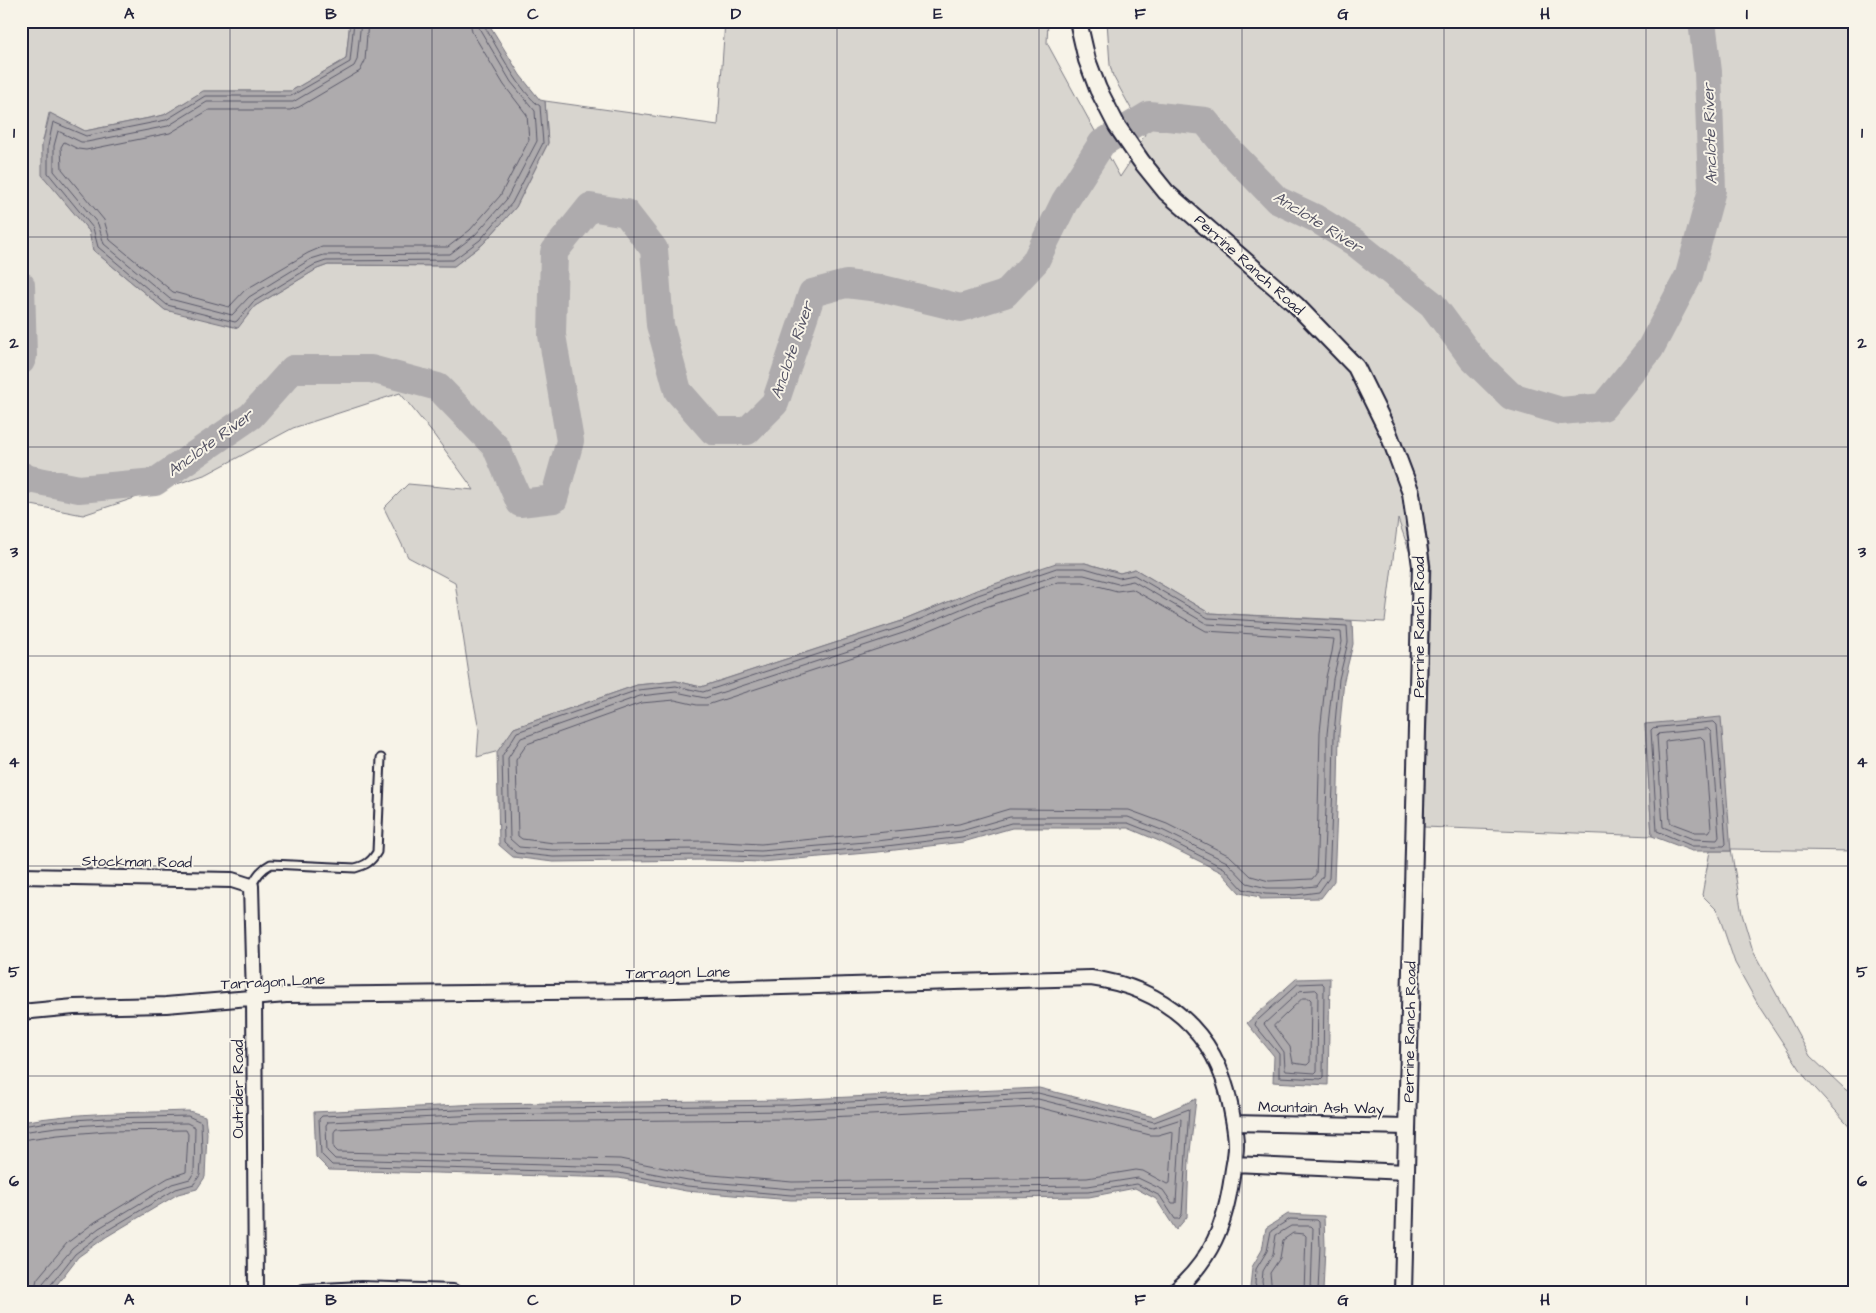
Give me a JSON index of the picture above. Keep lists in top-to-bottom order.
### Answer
{
  "streets": {
    "street": [
      "Perrine Ranch Road",
      "Stockman Road",
      "Tarragon Lane",
      "Outrider Road",
      "Mountain Ash Way"
    ]
  },
  "crossings": [
    ["Perrine Ranch Road", "Mountain Ash Way"],
    ["Stockman Road", "Outrider Road"],
    ["Tarragon Lane", "Outrider Road"],
    ["Tarragon Lane", "Mountain Ash Way"]
  ],
  "water": ["Anclote River"],
  "grid": {
    "columns": [
      "A",
      "B",
      "C",
      "D",
      "E",
      "F",
      "G",
      "H",
      "I"
    ],
    "rows": [
      "1",
      "2",
      "3",
      "4",
      "5",
      "6"
    ]
  }
}
